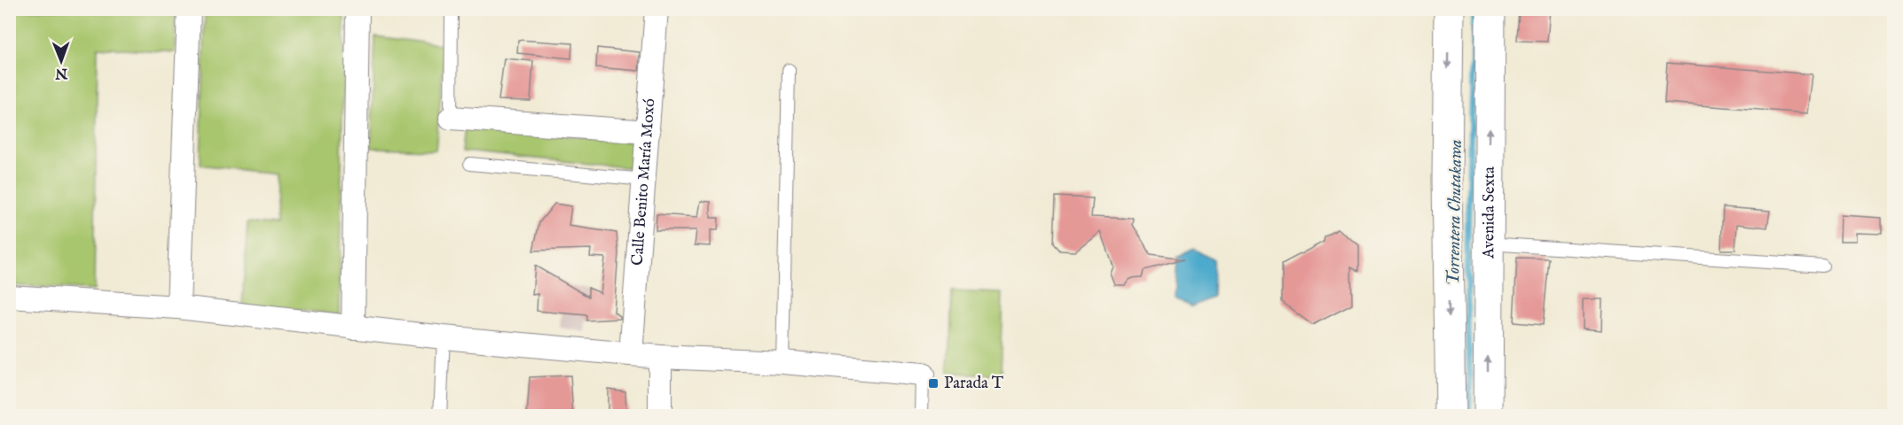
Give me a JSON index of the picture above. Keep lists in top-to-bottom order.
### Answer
{
  "streets": {
    "street": ["Calle Benito María Moxó", "Avenida Sexta"]
  },
  "water": ["Torrentera Chutakawa"],
  "places": {
    "transit": ["Parada T"]
  },
  "north": "bottom"
}
